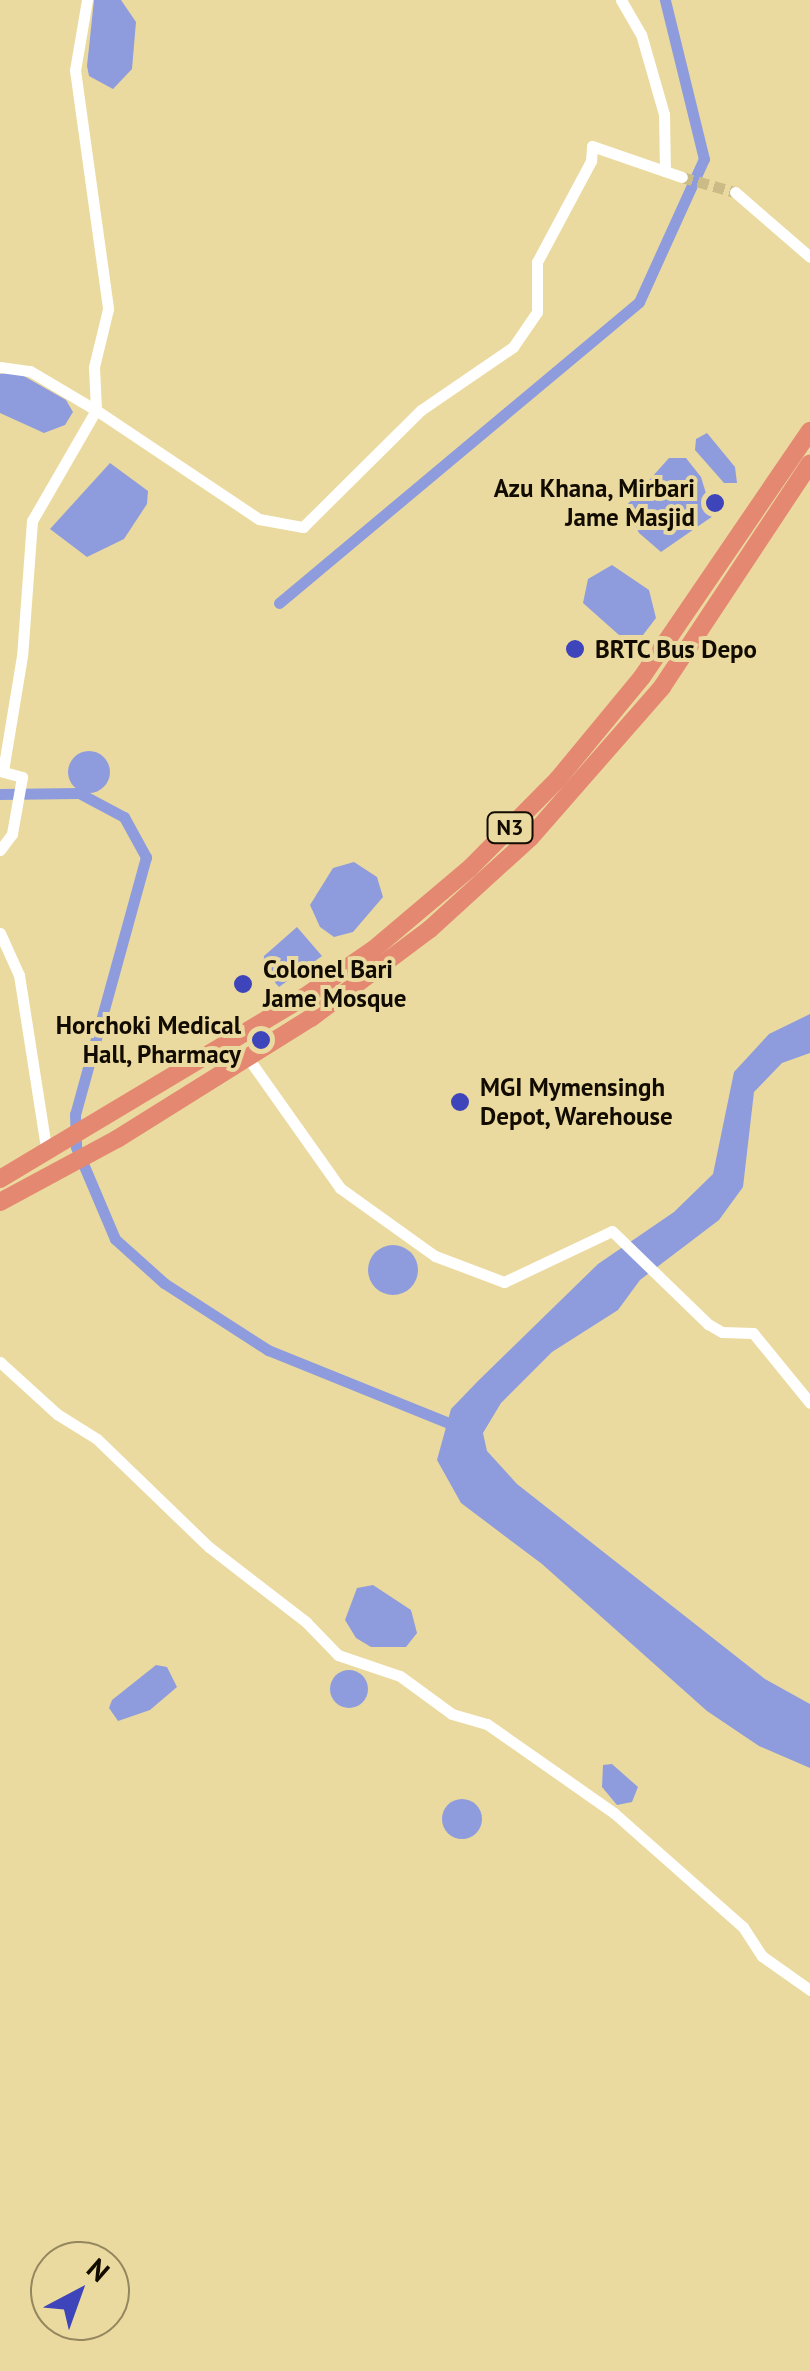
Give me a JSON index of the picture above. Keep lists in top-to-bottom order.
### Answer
{
  "streets": {
    "highway": ["N3"]
  },
  "places": [
    "Azu Khana, Mirbari Jame Masjid",
    "BRTC Bus Depo",
    "Colonel Bari Jame Mosque",
    "Horchoki Medical Hall, Pharmacy",
    "MGI Mymensingh Depot, Warehouse"
  ],
  "north": "top right"
}
